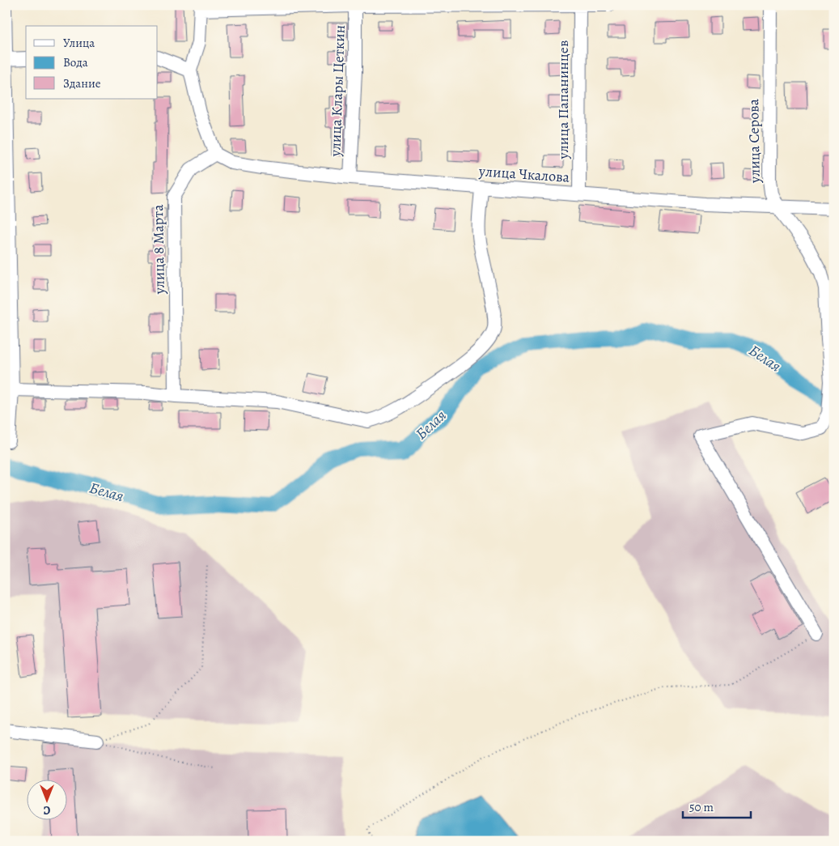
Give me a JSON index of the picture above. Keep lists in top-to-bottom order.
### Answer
{
  "streets": {
    "street": [
      "улица Клары Цеткин",
      "улица Папанинцев",
      "улица Серова",
      "улица Чкалова",
      "улица 8 Марта"
    ]
  },
  "crossings": [
    ["улица Клары Цеткин", "улица Чкалова"],
    ["улица Папанинцев", "улица Чкалова"],
    ["улица Серова", "улица Чкалова"],
    ["улица Чкалова", "улица 8 Марта"]
  ],
  "water": ["Белая"],
  "legend": ["Улица", "Вода", "Здание"],
  "scale_bar": "50 m",
  "north": "bottom"
}
